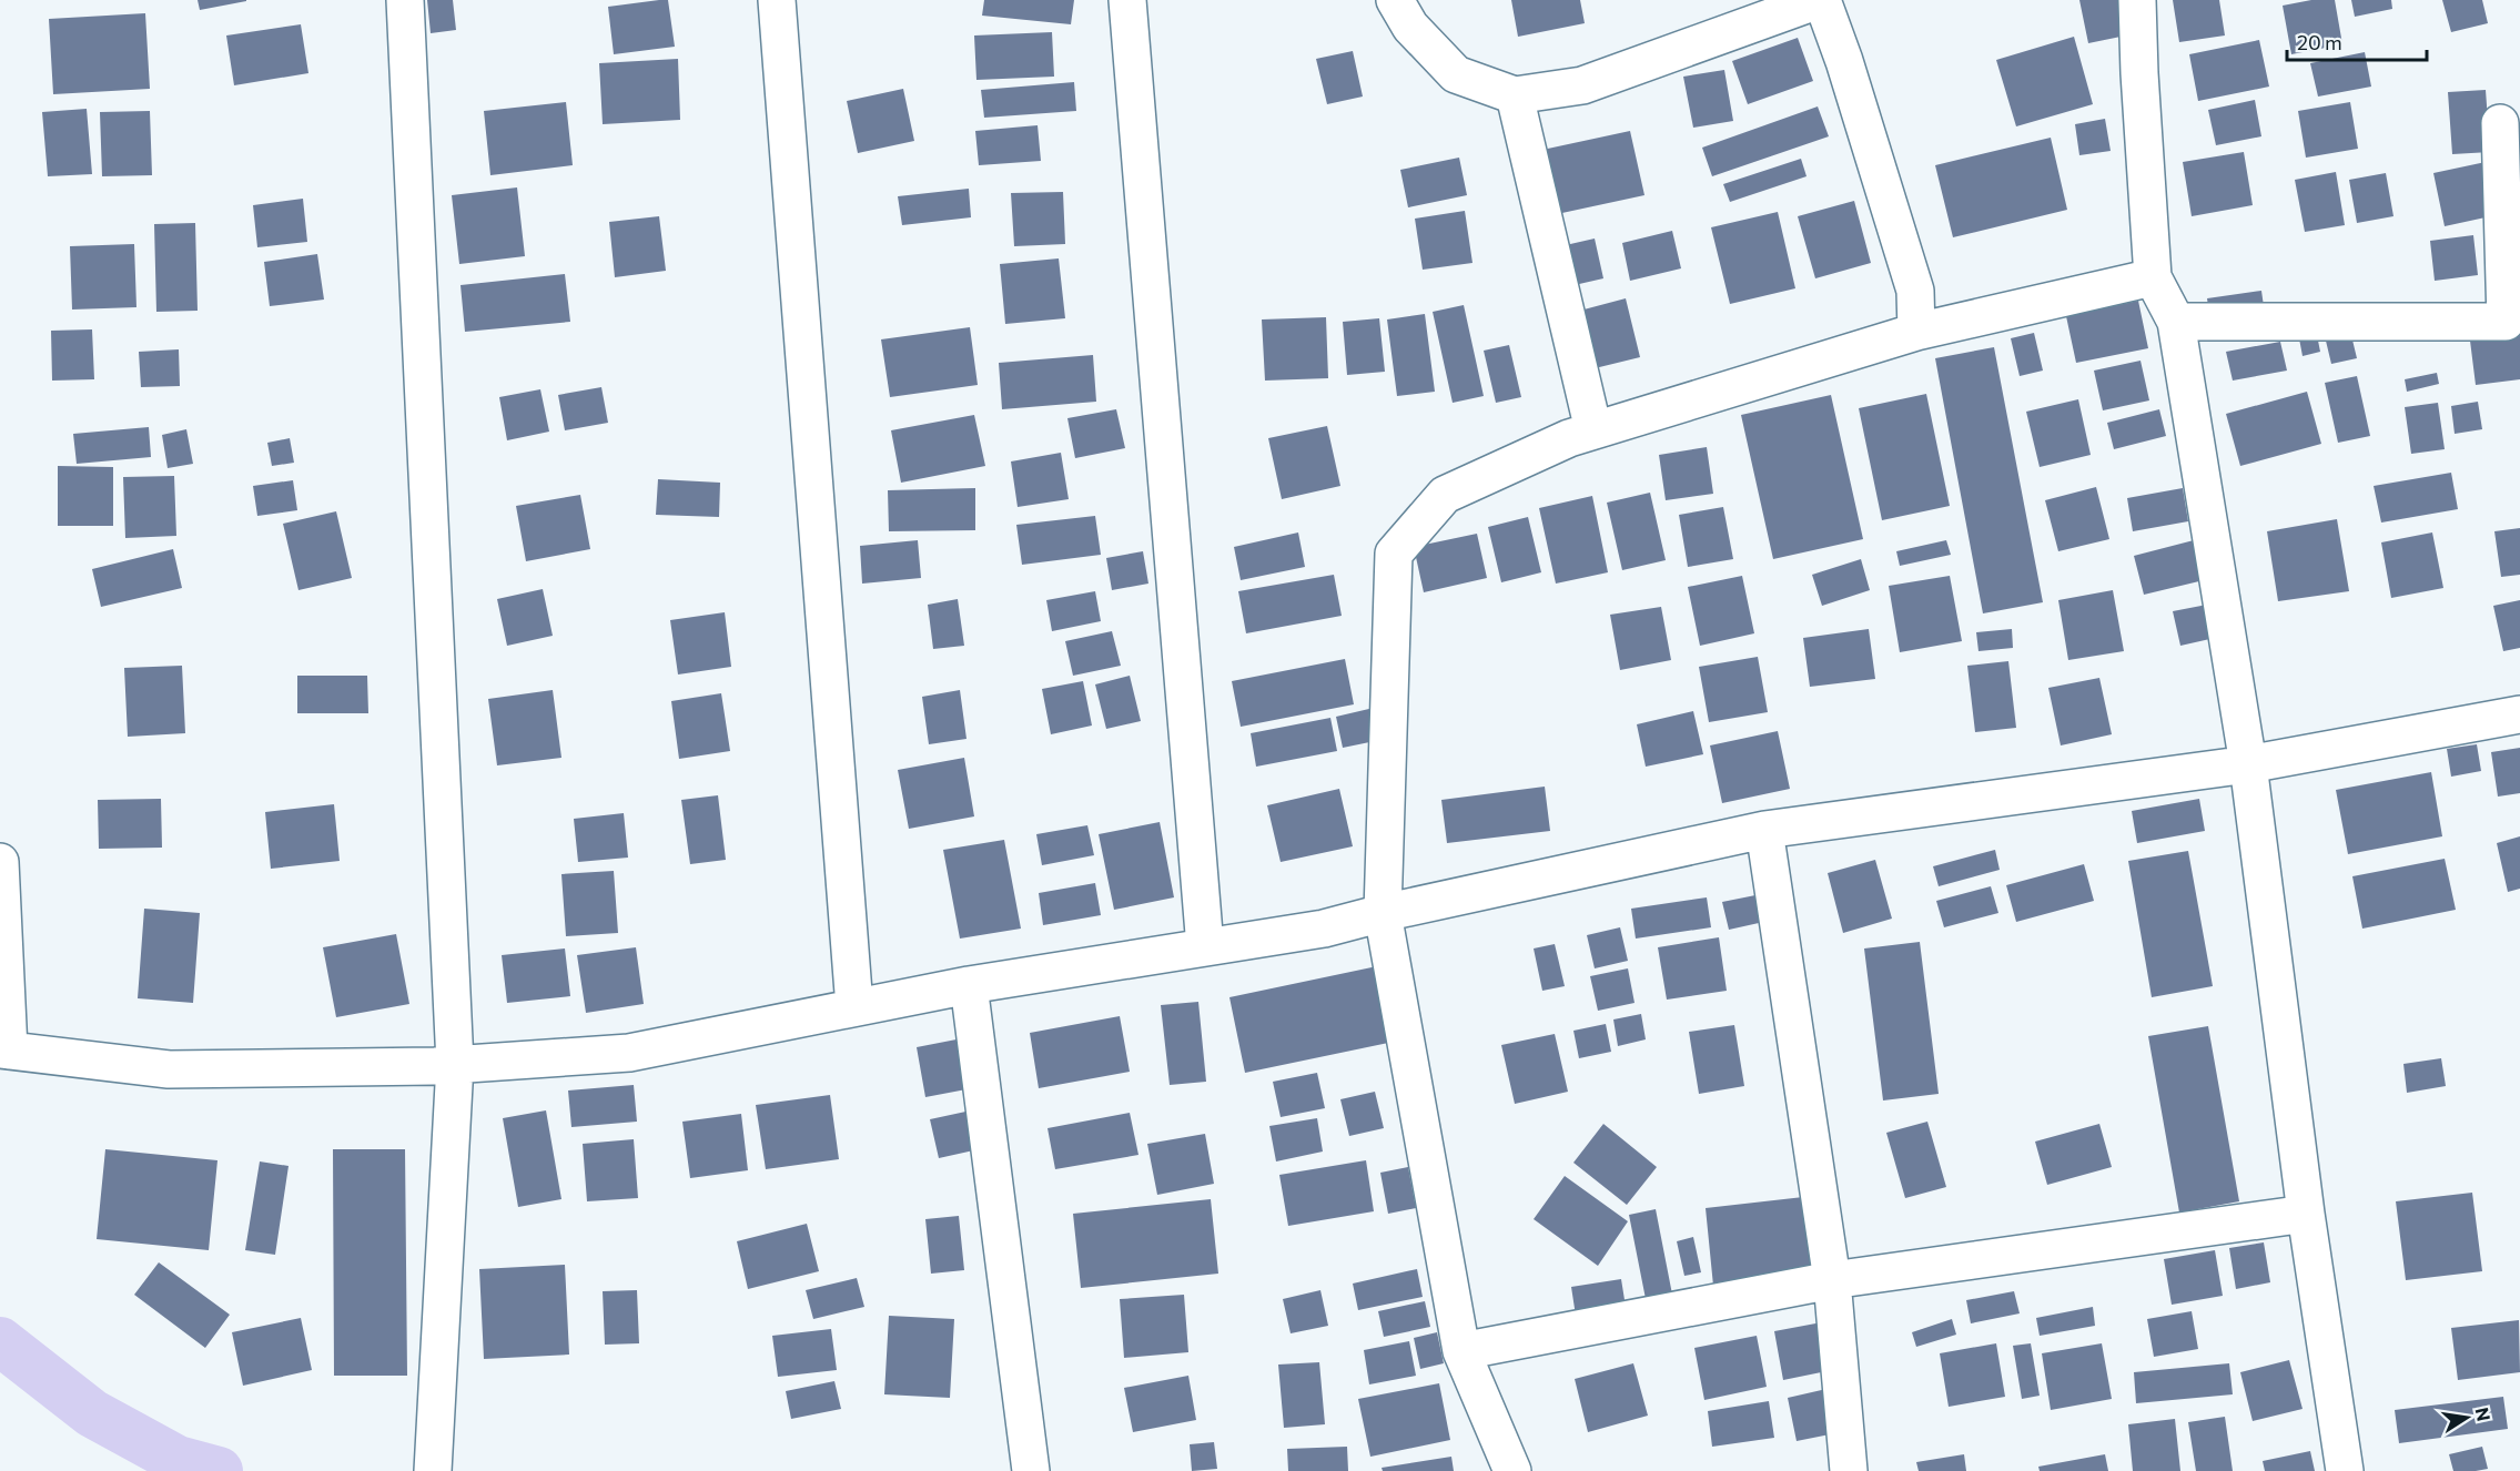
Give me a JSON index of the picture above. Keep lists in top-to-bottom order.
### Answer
{
  "scale_bar": "20 m",
  "north": "right"
}
